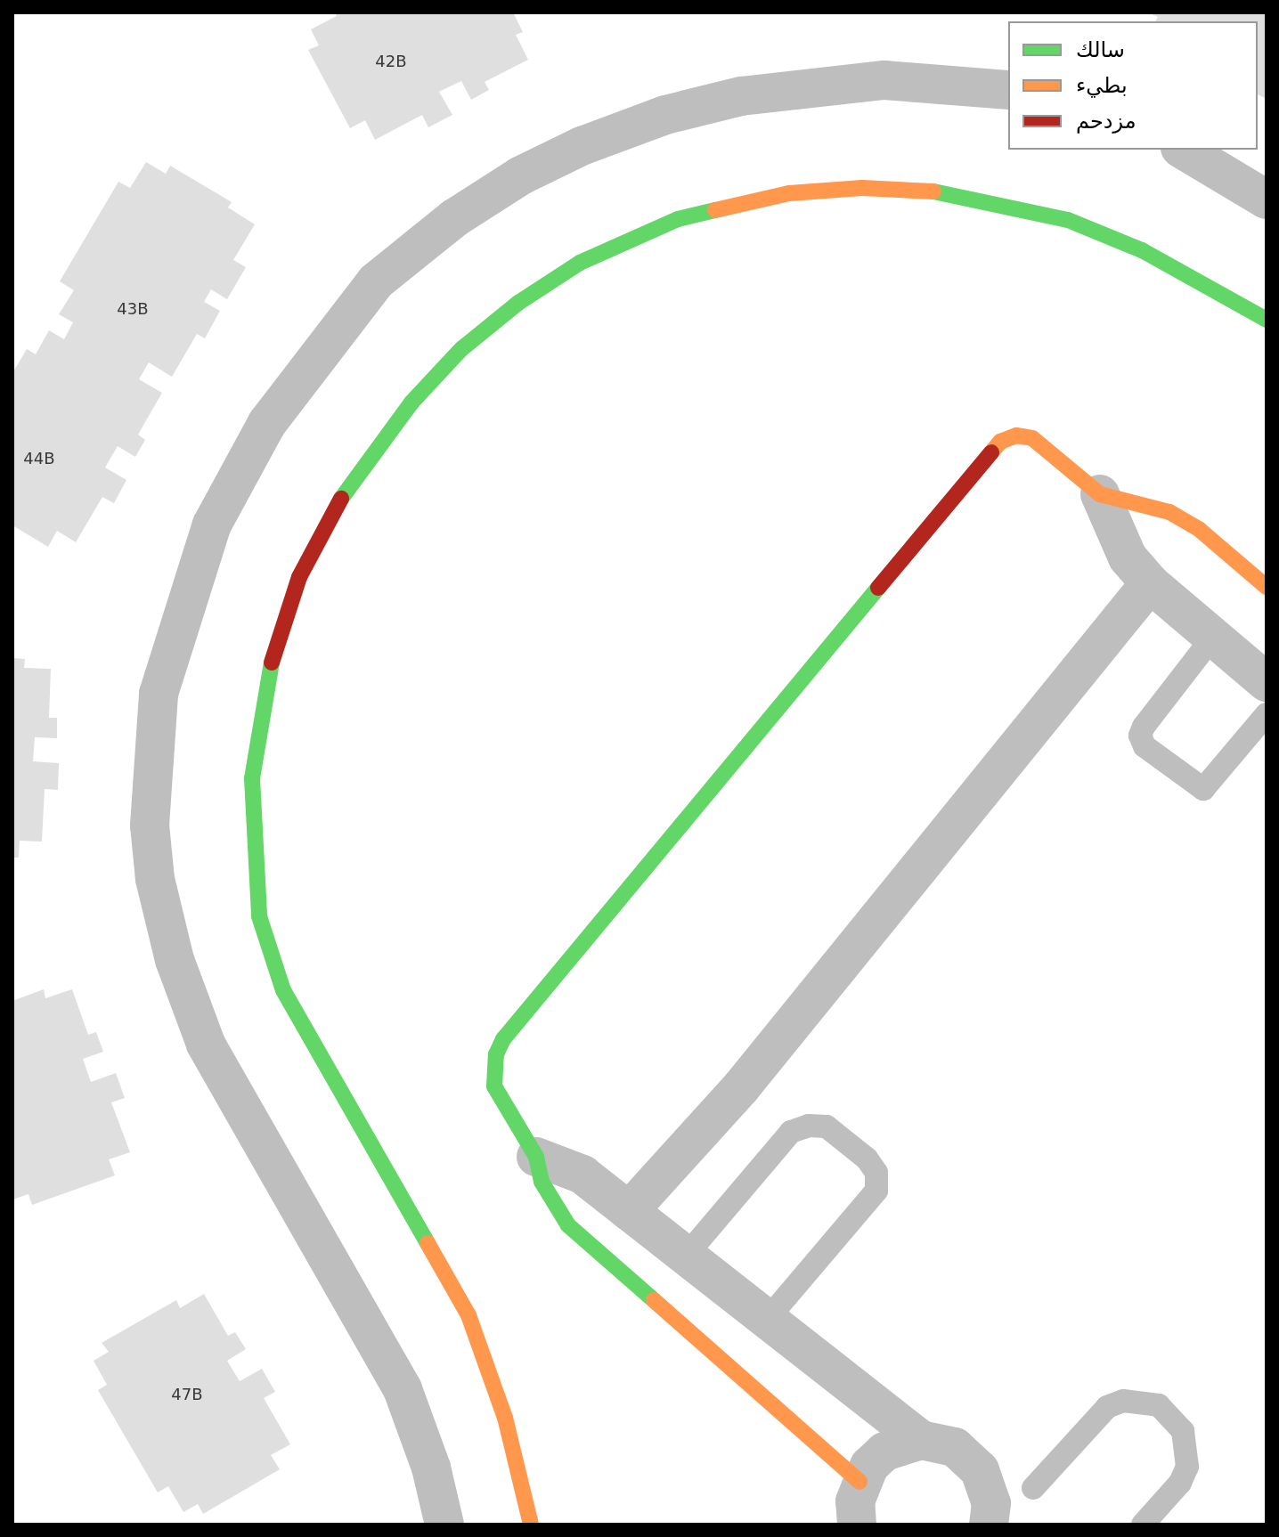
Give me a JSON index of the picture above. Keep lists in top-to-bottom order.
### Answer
{
  "house_numbers": [
    "42B",
    "43B",
    "44B",
    "47B"
  ],
  "legend": ["سالك", "بطيء", "مزدحم"]
}
